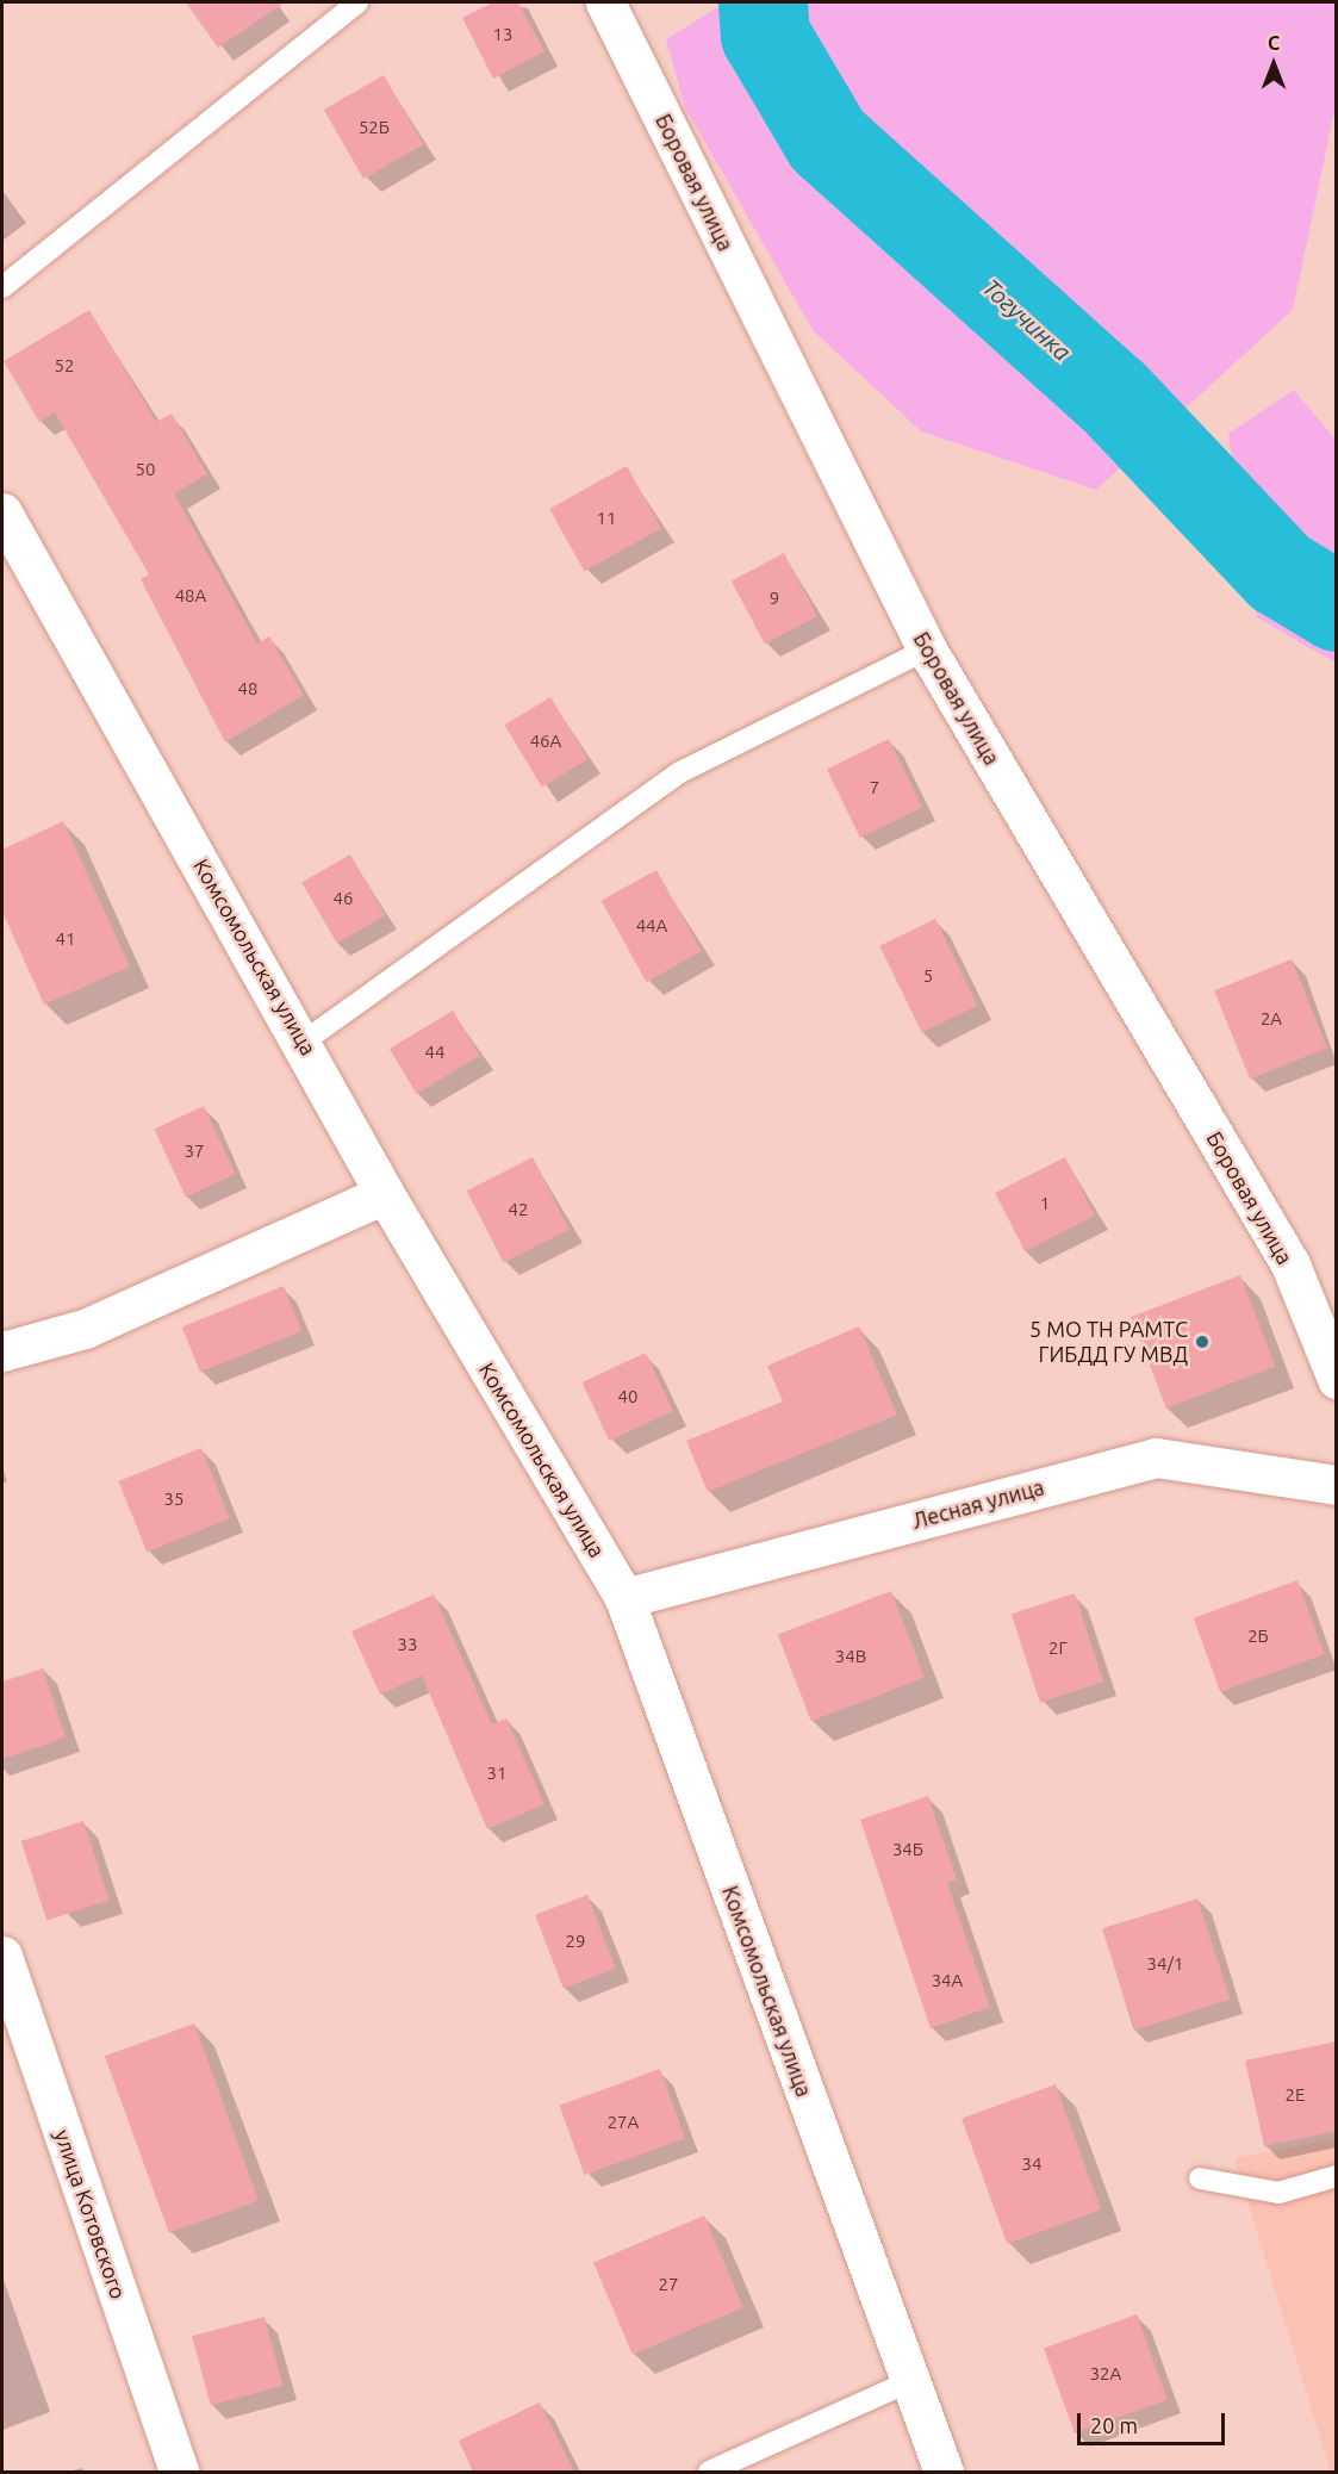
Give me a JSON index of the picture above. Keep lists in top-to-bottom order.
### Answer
{
  "streets": {
    "street": [
      "Боровая улица",
      "Комсомольская улица",
      "Лесная улица",
      "улица Котовского"
    ]
  },
  "crossings": [
    ["Комсомольская улица", "Лесная улица"]
  ],
  "water": ["Тогучинка"],
  "places": ["5 МО ТН РАМТС ГИБДД ГУ МВД"],
  "house_numbers": [
    "13",
    "52Б",
    "52",
    "50",
    "11",
    "48А",
    "9",
    "48",
    "46А",
    "7",
    "46",
    "44А",
    "41",
    "5",
    "2А",
    "44",
    "37",
    "1",
    "42",
    "40",
    "35",
    "2Б",
    "33",
    "2Г",
    "34В",
    "31",
    "34Б",
    "29",
    "34/1",
    "34А",
    "2Е",
    "27А",
    "34",
    "27",
    "32А"
  ],
  "scale_bar": "20 m",
  "north": "top"
}
